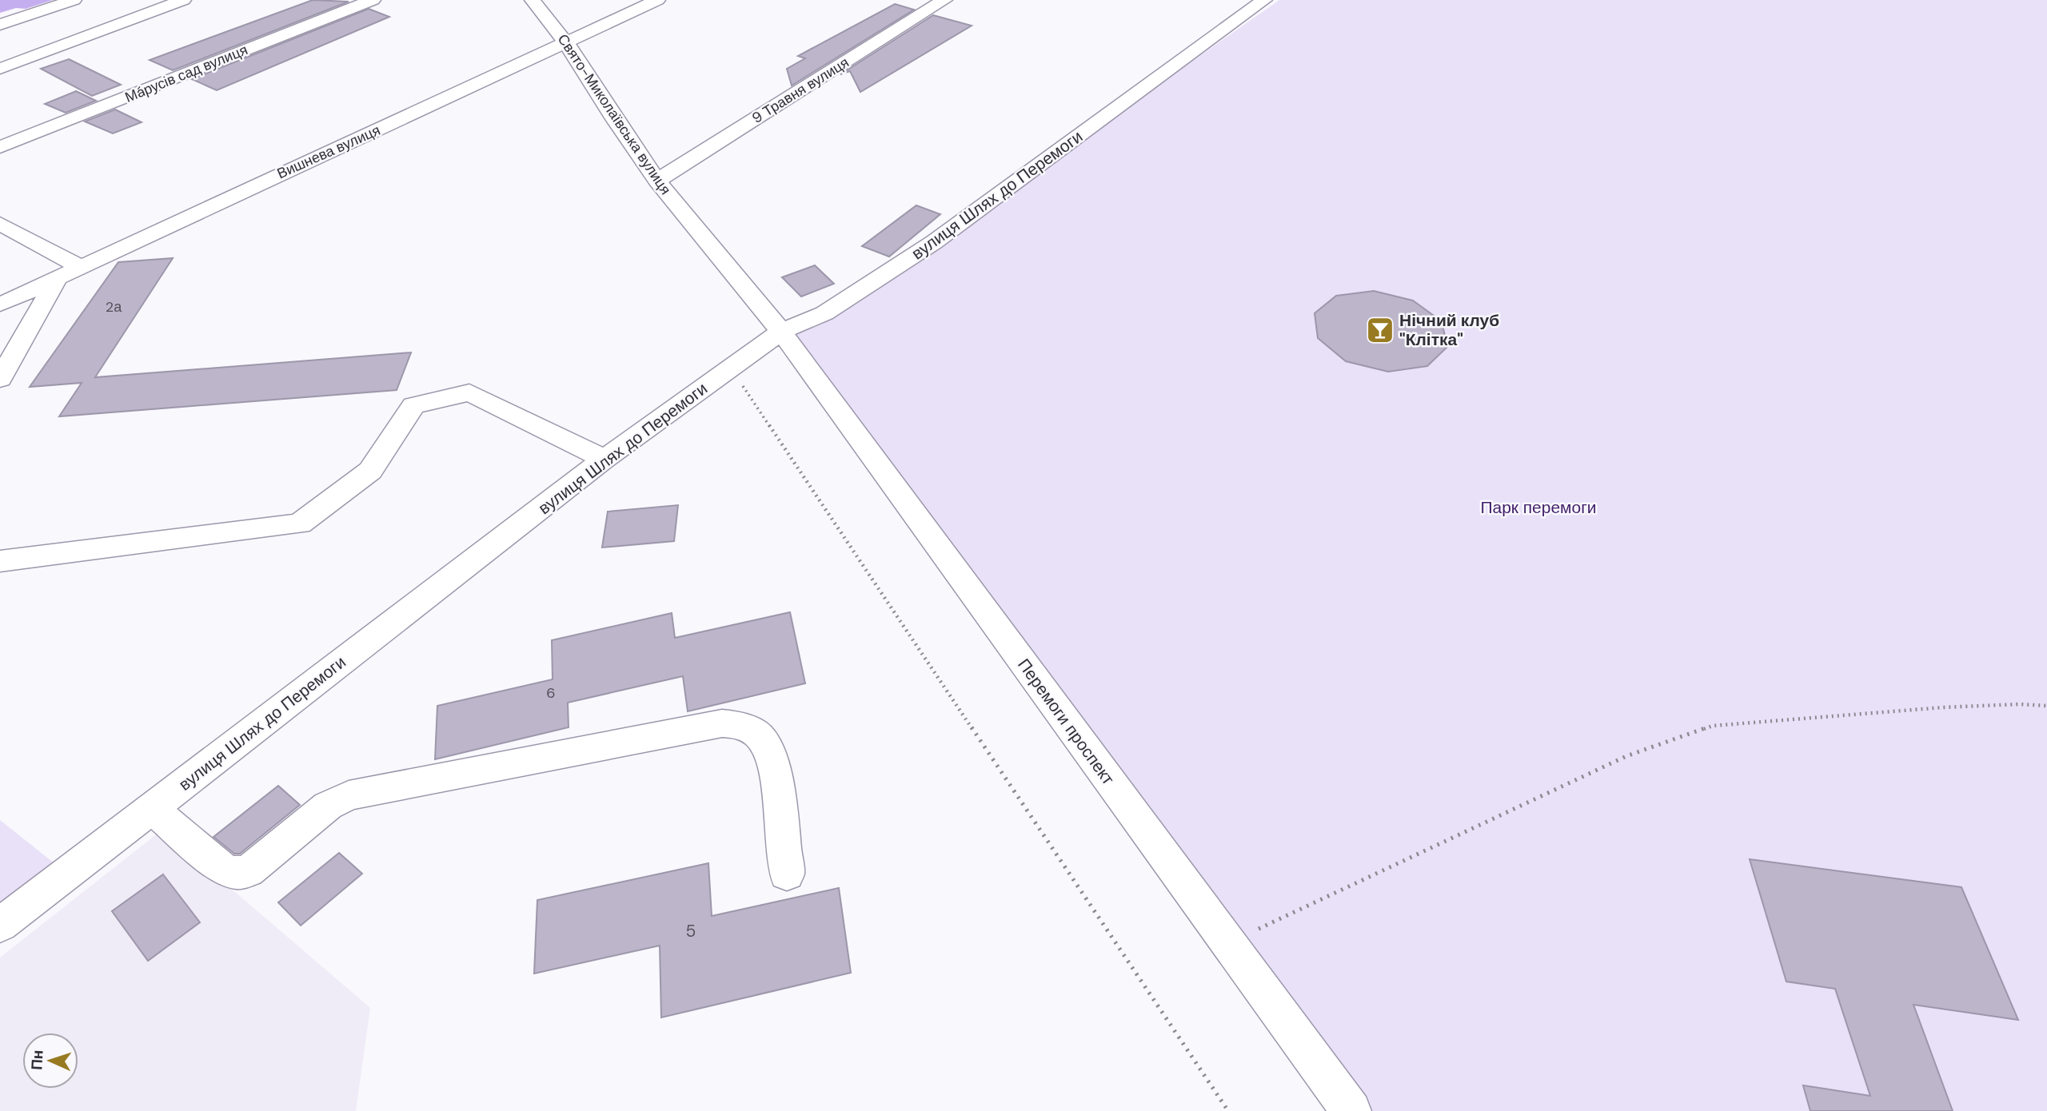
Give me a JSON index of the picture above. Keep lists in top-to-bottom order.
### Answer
{
  "streets": {
    "street": [
      "Мáрусів сад вулиця",
      "9 Травня вулиця",
      "Свято-Миколаївська вулиця",
      "Вишнева вулиця",
      "вулиця Шлях до Перемоги",
      "Перемоги проспект"
    ]
  },
  "crossings": [
    ["9 Травня вулиця", "Свято-Миколаївська вулиця"],
    ["Свято-Миколаївська вулиця", "Вишнева вулиця"],
    ["Свято-Миколаївська вулиця", "вулиця Шлях до Перемоги"],
    ["Свято-Миколаївська вулиця", "Перемоги проспект"],
    ["вулиця Шлях до Перемоги", "Перемоги проспект"]
  ],
  "parks": ["Парк перемоги"],
  "places": {
    "bar": ["Нічний клуб \"Клітка\""]
  },
  "house_numbers": ["2а", "6", "5"],
  "north": "left"
}
